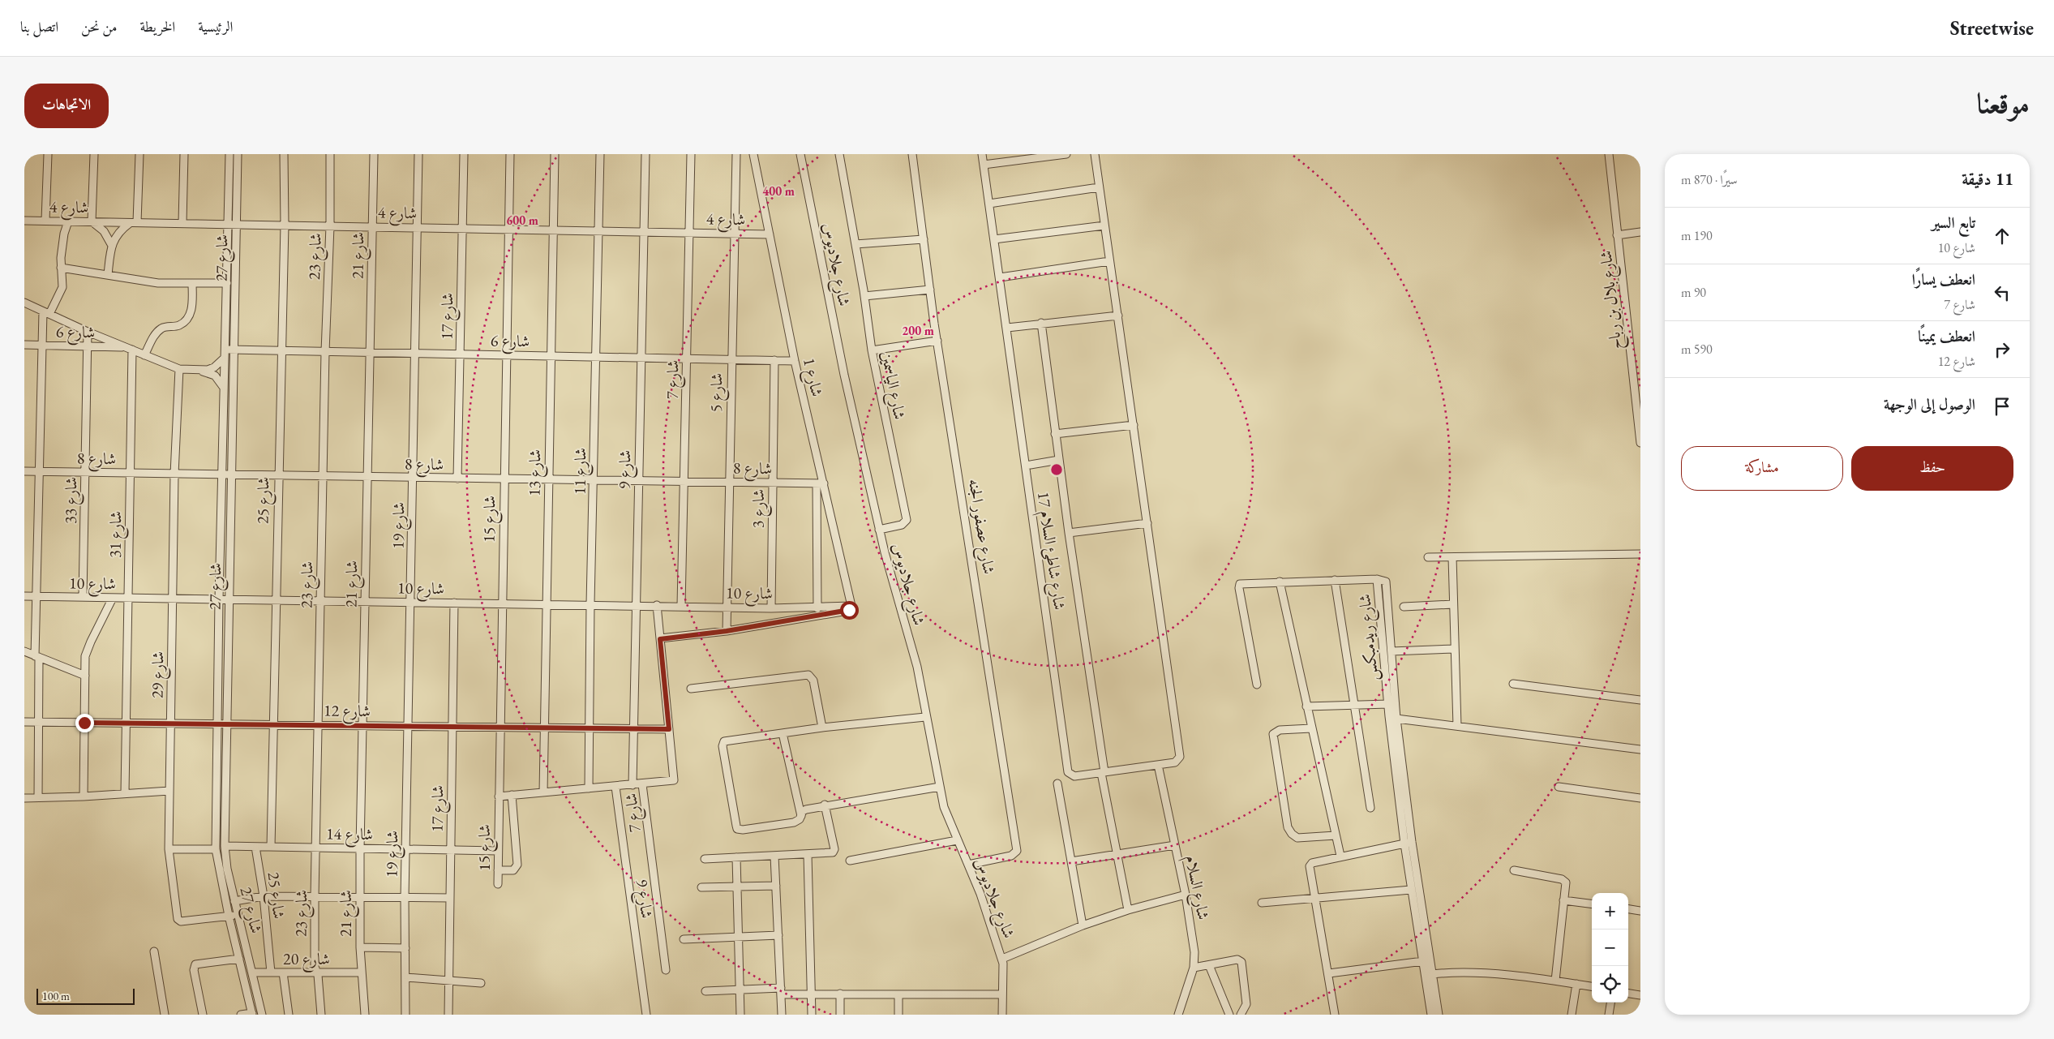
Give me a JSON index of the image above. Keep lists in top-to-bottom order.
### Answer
{
  "streets": {
    "street": [
      "شارع 4",
      "شارع 21",
      "شارع 23",
      "شارع 27",
      "شارع جلاديوس",
      "شارع بلال بن رباح",
      "شارع 17",
      "شارع 6",
      "شارع 1",
      "شارع 7",
      "شارع الياسمين",
      "شارع 5",
      "شارع 8",
      "شارع 9",
      "شارع 11",
      "شارع 13",
      "شارع 33",
      "شارع 25",
      "شارع 3",
      "شارع 15",
      "شارع 19",
      "شارع عصفور الجنه",
      "شارع 31",
      "شارع شاطئ السلام 17",
      "شارع 10",
      "شارع ريدمبكس",
      "شارع 29",
      "شارع 12",
      "شارع 14",
      "شارع السلام",
      "شارع 20"
    ]
  },
  "crossings": [
    ["شارع 4", "شارع 21"],
    ["شارع 4", "شارع 23"],
    ["شارع 4", "شارع 27"],
    ["شارع 4", "شارع 17"],
    ["شارع 4", "شارع 1"],
    ["شارع 4", "شارع 7"],
    ["شارع 4", "شارع 5"],
    ["شارع 4", "شارع 9"],
    ["شارع 4", "شارع 11"],
    ["شارع 4", "شارع 13"],
    ["شارع 4", "شارع 25"],
    ["شارع 4", "شارع 15"],
    ["شارع 4", "شارع 19"],
    ["شارع 21", "شارع 6"],
    ["شارع 21", "شارع 8"],
    ["شارع 21", "شارع 19"],
    ["شارع 21", "شارع 10"],
    ["شارع 21", "شارع 12"],
    ["شارع 21", "شارع 14"],
    ["شارع 21", "شارع 20"],
    ["شارع 23", "شارع 6"],
    ["شارع 23", "شارع 8"],
    ["شارع 23", "شارع 19"],
    ["شارع 23", "شارع 10"],
    ["شارع 23", "شارع 12"],
    ["شارع 23", "شارع 14"],
    ["شارع 23", "شارع 20"],
    ["شارع 27", "شارع 6"],
    ["شارع 27", "شارع 8"],
    ["شارع 27", "شارع 19"],
    ["شارع 27", "شارع 10"],
    ["شارع 27", "شارع 29"],
    ["شارع 27", "شارع 12"],
    ["شارع 27", "شارع 14"],
    ["شارع 27", "شارع 20"],
    ["شارع جلاديوس", "شارع الياسمين"],
    ["شارع جلاديوس", "شارع عصفور الجنه"],
    ["شارع 17", "شارع 6"],
    ["شارع 17", "شارع 8"],
    ["شارع 17", "شارع 19"],
    ["شارع 17", "شارع 10"],
    ["شارع 17", "شارع 12"],
    ["شارع 17", "شارع 14"],
    ["شارع 6", "شارع 1"],
    ["شارع 6", "شارع 7"],
    ["شارع 6", "شارع 5"],
    ["شارع 6", "شارع 9"],
    ["شارع 6", "شارع 11"],
    ["شارع 6", "شارع 13"],
    ["شارع 6", "شارع 33"],
    ["شارع 6", "شارع 25"],
    ["شارع 6", "شارع 3"],
    ["شارع 6", "شارع 15"],
    ["شارع 6", "شارع 19"],
    ["شارع 6", "شارع 31"],
    ["شارع 1", "شارع 8"],
    ["شارع 1", "شارع 10"],
    ["شارع 7", "شارع 8"],
    ["شارع 7", "شارع 10"],
    ["شارع 7", "شارع 12"],
    ["شارع 5", "شارع 8"],
    ["شارع 5", "شارع 10"],
    ["شارع 8", "شارع 9"],
    ["شارع 8", "شارع 11"],
    ["شارع 8", "شارع 13"],
    ["شارع 8", "شارع 33"],
    ["شارع 8", "شارع 25"],
    ["شارع 8", "شارع 3"],
    ["شارع 8", "شارع 15"],
    ["شارع 8", "شارع 19"],
    ["شارع 8", "شارع 31"],
    ["شارع 8", "شارع 29"],
    ["شارع 9", "شارع 10"],
    ["شارع 9", "شارع 12"],
    ["شارع 11", "شارع 10"],
    ["شارع 11", "شارع 12"],
    ["شارع 13", "شارع 10"],
    ["شارع 13", "شارع 12"],
    ["شارع 33", "شارع 10"],
    ["شارع 25", "شارع 19"],
    ["شارع 25", "شارع 10"],
    ["شارع 25", "شارع 12"],
    ["شارع 25", "شارع 14"],
    ["شارع 25", "شارع 20"],
    ["شارع 3", "شارع 10"],
    ["شارع 15", "شارع 10"],
    ["شارع 15", "شارع 12"],
    ["شارع 15", "شارع 14"],
    ["شارع 19", "شارع 10"],
    ["شارع 19", "شارع 12"],
    ["شارع 19", "شارع 14"],
    ["شارع 31", "شارع 10"],
    ["شارع 31", "شارع 12"],
    ["شارع 10", "شارع 29"],
    ["شارع 29", "شارع 12"]
  ],
  "scale_bar": "100 m",
  "page": {
    "header": "Streetwise",
    "nav": [
      "الرئيسية",
      "الخريطة",
      "من نحن",
      "اتصل بنا"
    ],
    "title": "موقعنا",
    "buttons": [
      "الاتجاهات",
      ["حفظ", "مشاركة"]
    ],
    "heading": ["11 دقيقة", "سيرًا · 870 m"],
    "list": [
      ["تابع السير", "شارع 10", "190 m"],
      ["انعطف يسارًا", "شارع 7", "90 m"],
      ["انعطف يمينًا", "شارع 12", "590 m"],
      "الوصول إلى الوجهة"
    ],
    "map_buttons": ["+", "−"],
    "scale": "100 m"
  },
  "rings": ["400 m", "600 m", "200 m"]
}
